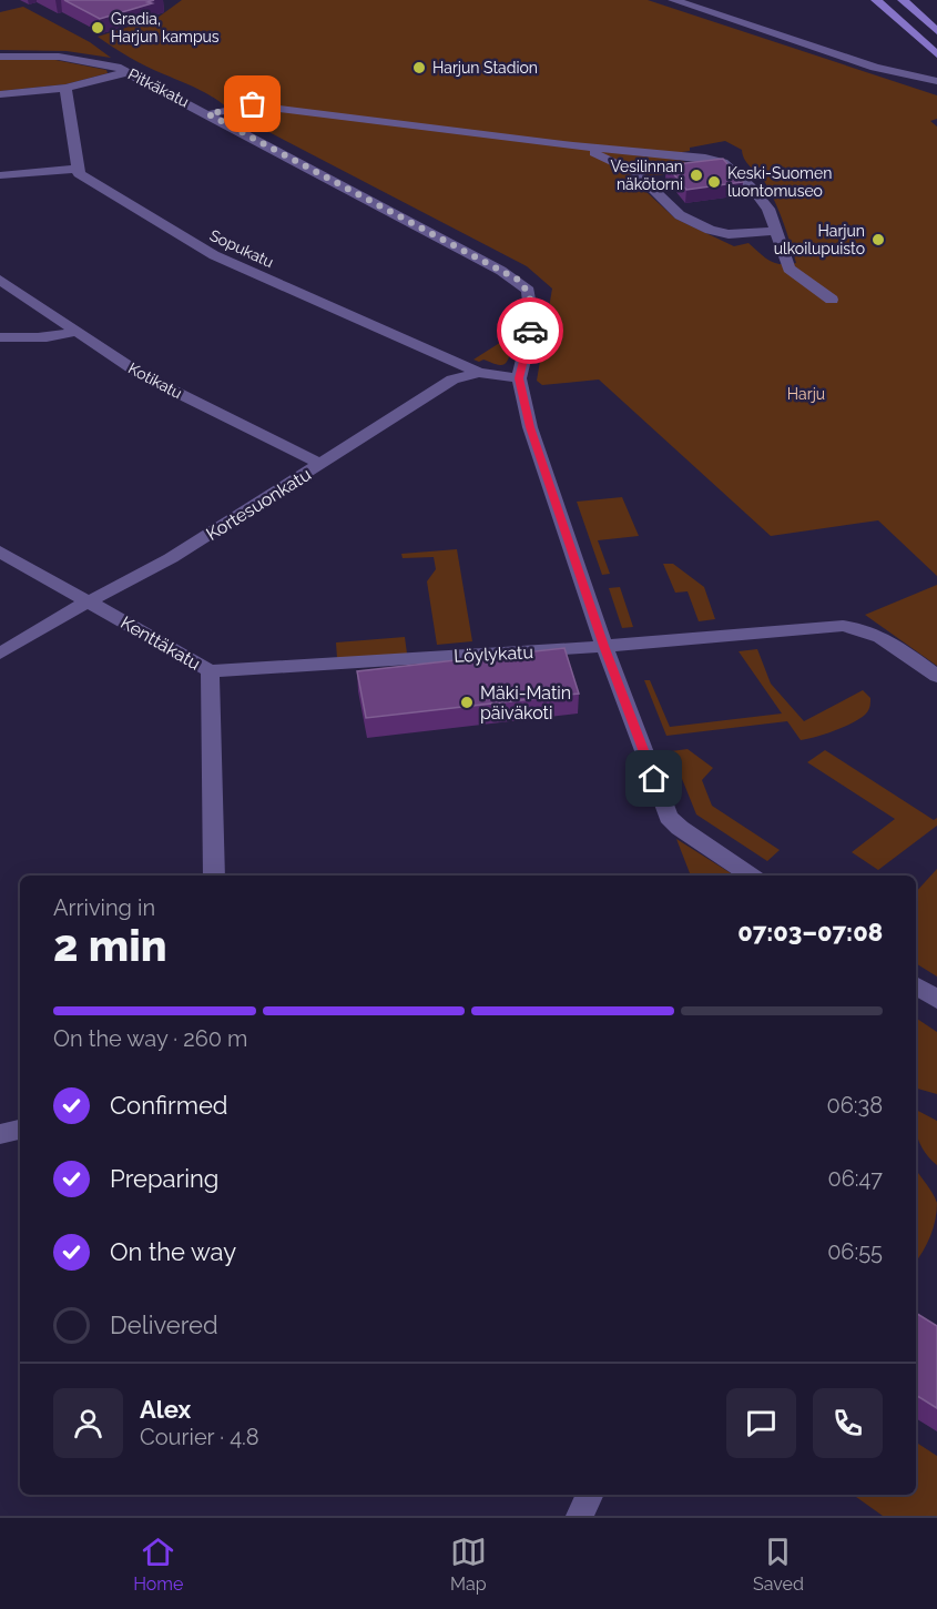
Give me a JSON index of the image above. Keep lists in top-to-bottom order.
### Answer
{
  "streets": {
    "street": [
      "Pitkäkatu",
      "Sopukatu",
      "Kotikatu",
      "Kortesuonkatu",
      "Kenttäkatu",
      "Löylykatu"
    ]
  },
  "crossings": [
    ["Pitkäkatu", "Kortesuonkatu"],
    ["Pitkäkatu", "Löylykatu"],
    ["Sopukatu", "Kortesuonkatu"],
    ["Kotikatu", "Kortesuonkatu"],
    ["Kortesuonkatu", "Kenttäkatu"],
    ["Kenttäkatu", "Löylykatu"]
  ],
  "parks": ["Harju"],
  "places": [
    "Gradia, Harjun kampus",
    "Harjun Stadion",
    "Vesilinnan näkötorni",
    "Keski-Suomen luontomuseo",
    "Harjun ulkoilupuisto",
    "Mäki-Matin päiväkoti"
  ],
  "page": {
    "heading": ["2 min", "Arriving in", "07:03–07:08"],
    "panel": ["Alex", "Courier · 4.8"],
    "bar": "On the way · 260 m",
    "list": [
      ["Confirmed", "06:38"],
      ["Preparing", "06:47"],
      ["On the way", "06:55"],
      "Delivered"
    ],
    "tabs": ["Home", "Map", "Saved"]
  }
}
